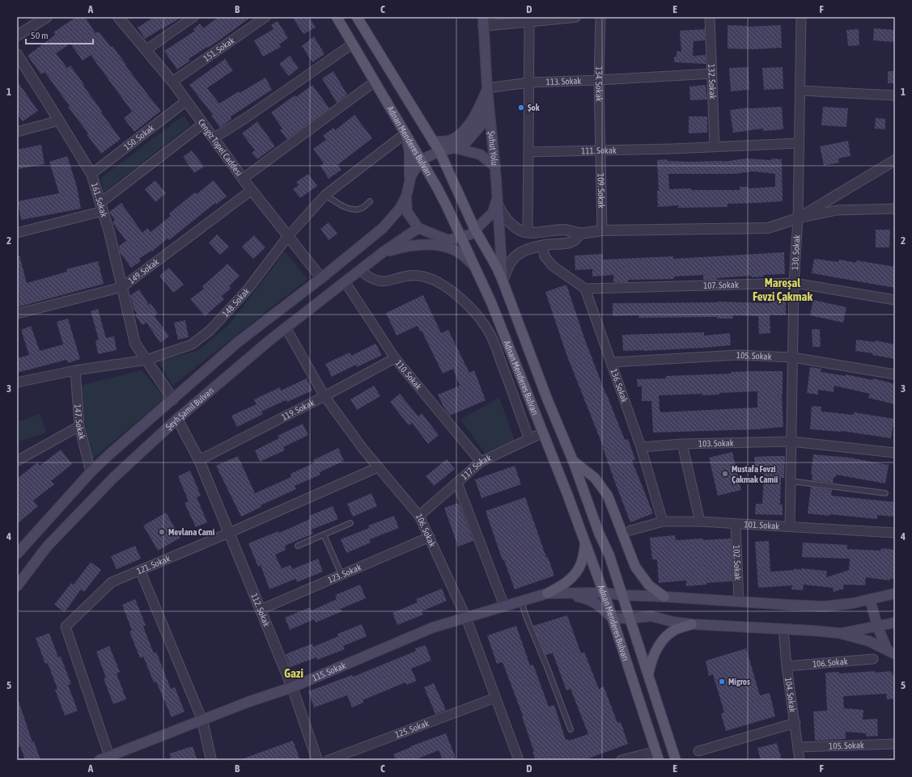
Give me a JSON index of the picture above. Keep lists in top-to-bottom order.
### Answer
{
  "streets": {
    "main road": [
      "Adnan Menderes Bulvarı",
      "Şuhut Yolu",
      "Şeyh Şamil Bulvarı",
      "115. Sokak"
    ],
    "street": [
      "151. Sokak",
      "113. Sokak",
      "132. Sokak",
      "134. Sokak",
      "150. Sokak",
      "Cengiz Topel Caddesi",
      "111. Sokak",
      "109. Sokak",
      "161. Sokak",
      "130. Sokak",
      "149. Sokak",
      "107. Sokak",
      "148. Sokak",
      "105. Sokak",
      "110. Sokak",
      "136. Sokak",
      "119. Sokak",
      "147. Sokak",
      "103. Sokak",
      "117. Sokak",
      "101. Sokak",
      "106. Sokak",
      "102. Sokak",
      "121. Sokak",
      "123. Sokak",
      "112. Sokak",
      "104. Sokak",
      "125. Sokak"
    ]
  },
  "crossings": [
    ["151. Sokak", "Cengiz Topel Caddesi"],
    ["113. Sokak", "132. Sokak"],
    ["113. Sokak", "134. Sokak"],
    ["113. Sokak", "Şuhut Yolu"],
    ["132. Sokak", "111. Sokak"],
    ["134. Sokak", "111. Sokak"],
    ["134. Sokak", "109. Sokak"],
    ["150. Sokak", "Cengiz Topel Caddesi"],
    ["150. Sokak", "161. Sokak"],
    ["Adnan Menderes Bulvarı", "Şuhut Yolu"],
    ["Adnan Menderes Bulvarı", "148. Sokak"],
    ["Adnan Menderes Bulvarı", "117. Sokak"],
    ["Adnan Menderes Bulvarı", "115. Sokak"],
    ["Cengiz Topel Caddesi", "149. Sokak"],
    ["Cengiz Topel Caddesi", "148. Sokak"],
    ["Cengiz Topel Caddesi", "Şeyh Şamil Bulvarı"],
    ["111. Sokak", "109. Sokak"],
    ["111. Sokak", "130. Sokak"],
    ["161. Sokak", "149. Sokak"],
    ["161. Sokak", "148. Sokak"],
    ["161. Sokak", "Şeyh Şamil Bulvarı"],
    ["130. Sokak", "107. Sokak"],
    ["130. Sokak", "105. Sokak"],
    ["130. Sokak", "103. Sokak"],
    ["130. Sokak", "101. Sokak"],
    ["107. Sokak", "136. Sokak"],
    ["148. Sokak", "147. Sokak"],
    ["105. Sokak", "136. Sokak"],
    ["105. Sokak", "104. Sokak"],
    ["110. Sokak", "Şeyh Şamil Bulvarı"],
    ["110. Sokak", "119. Sokak"],
    ["110. Sokak", "117. Sokak"],
    ["136. Sokak", "103. Sokak"],
    ["136. Sokak", "101. Sokak"],
    ["Şeyh Şamil Bulvarı", "147. Sokak"],
    ["Şeyh Şamil Bulvarı", "106. Sokak"],
    ["Şeyh Şamil Bulvarı", "112. Sokak"],
    ["119. Sokak", "106. Sokak"],
    ["119. Sokak", "112. Sokak"],
    ["117. Sokak", "106. Sokak"],
    ["101. Sokak", "102. Sokak"],
    ["106. Sokak", "121. Sokak"],
    ["106. Sokak", "123. Sokak"],
    ["106. Sokak", "115. Sokak"],
    ["106. Sokak", "104. Sokak"],
    ["106. Sokak", "125. Sokak"],
    ["121. Sokak", "112. Sokak"],
    ["121. Sokak", "115. Sokak"],
    ["123. Sokak", "112. Sokak"],
    ["112. Sokak", "115. Sokak"]
  ],
  "districts": ["Mareşal Fevzi Çakmak", "Gazi"],
  "places": [
    "Şok",
    "Mustafa Fevzi Çakmak Camii",
    "Mevlana Cami",
    "Migros"
  ],
  "scale_bar": "50 m",
  "grid": {
    "columns": [
      "A",
      "B",
      "C",
      "D",
      "E",
      "F"
    ],
    "rows": [
      "1",
      "2",
      "3",
      "4",
      "5"
    ]
  }
}
